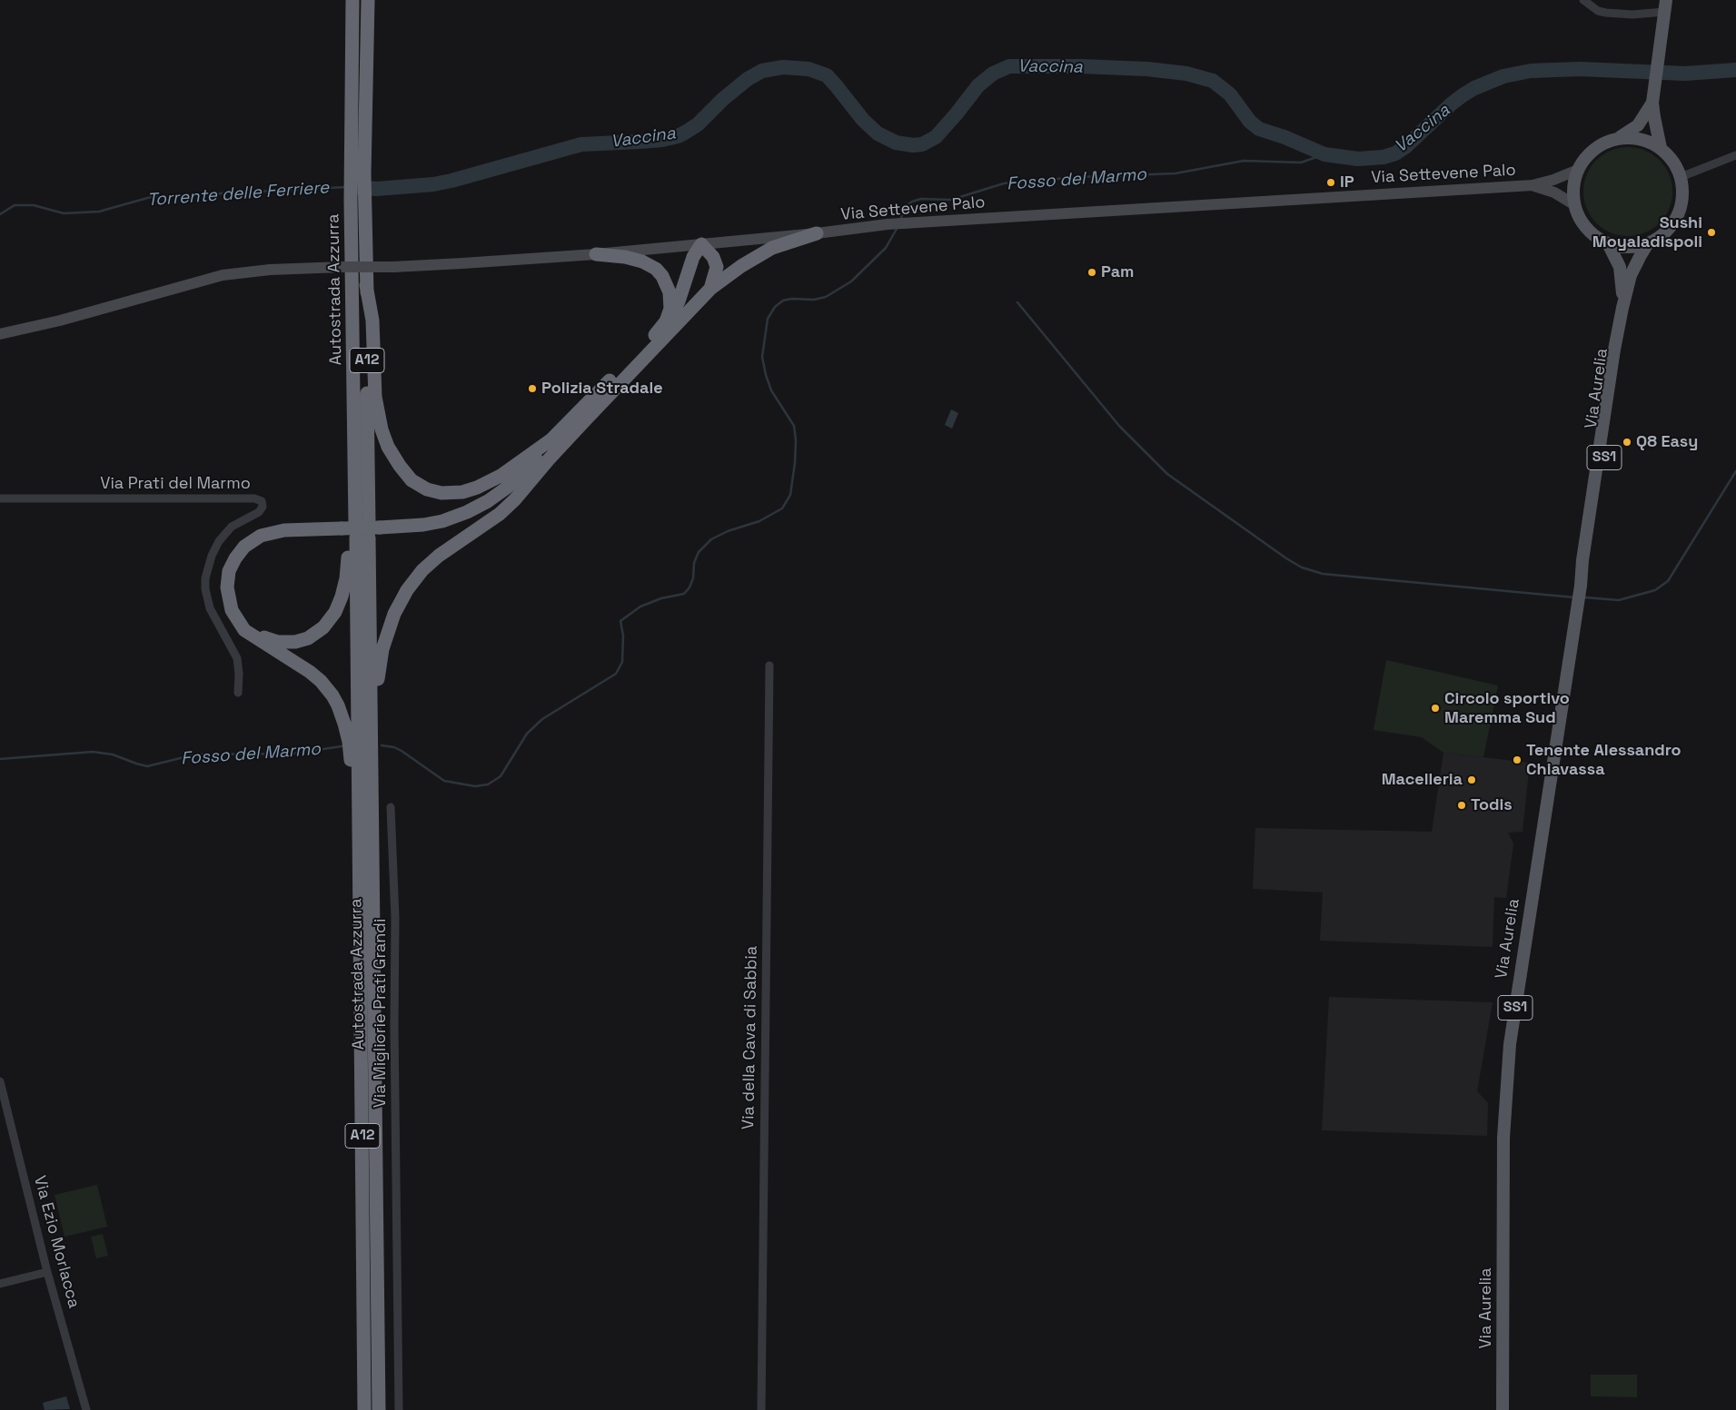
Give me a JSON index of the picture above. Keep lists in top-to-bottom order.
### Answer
{
  "streets": {
    "highway": ["Autostrada Azzurra", "A12"],
    "main road": ["Via Settevene Palo", "Via Aurelia", "SS1"],
    "street": [
      "Via Prati del Marmo",
      "Via Migliorie Prati Grandi",
      "Via della Cava di Sabbia",
      "Via Ezio Morlacca"
    ]
  },
  "crossings": [
    ["Via Settevene Palo", "Via Aurelia"],
    ["Via Settevene Palo", "SS1"],
    ["Via Aurelia", "SS1"]
  ],
  "water": ["Vaccina", "Fosso del Marmo", "Torrente delle Ferriere"],
  "places": [
    "IP",
    "Sushi Moyaladispoli",
    "Pam",
    "Polizia Stradale",
    "Q8 Easy",
    "Circolo sportivo Maremma Sud",
    "Tenente Alessandro Chiavassa",
    "Macelleria",
    "Todis"
  ]
}
